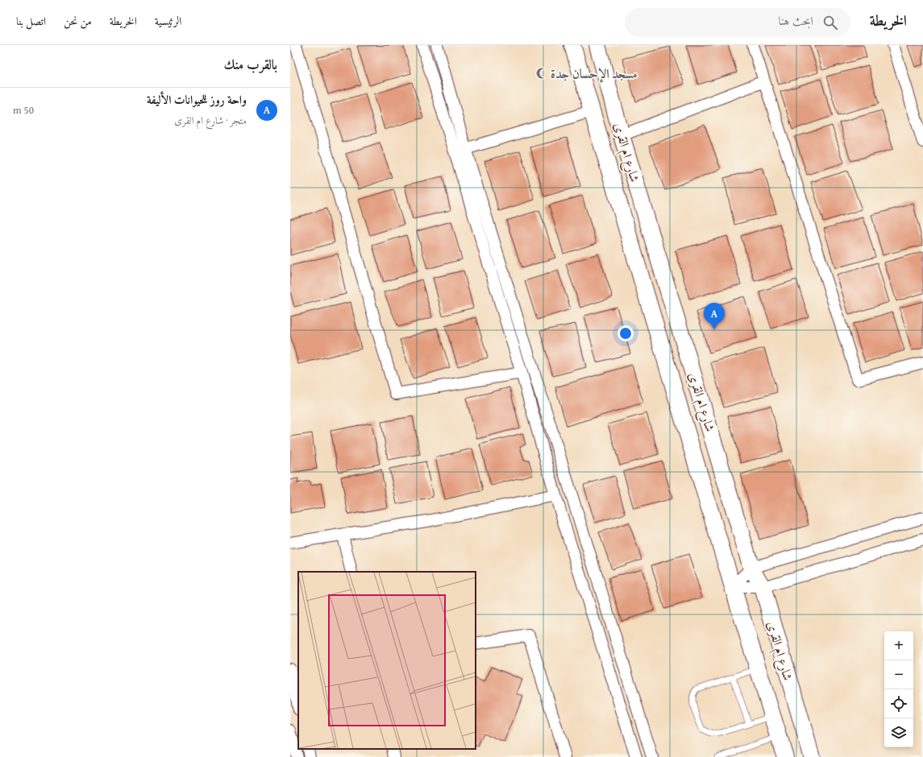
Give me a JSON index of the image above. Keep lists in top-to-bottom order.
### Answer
{
  "streets": {
    "main road": ["شارع ام القرى"]
  },
  "places": {
    "mosque": ["مسجد الإحسان جدة"]
  },
  "page": {
    "header": "الخريطة",
    "search": "ابحث هنا",
    "nav": [
      "الرئيسية",
      "الخريطة",
      "من نحن",
      "اتصل بنا"
    ],
    "heading": "بالقرب منك",
    "list": [
      {
        "mark": "A",
        "name": "واحة روز للحيوانات الأليفة",
        "note": "متجر · شارع ام القرى",
        "value": "50 m"
      }
    ],
    "pins": "A",
    "map_buttons": ["+", "−"]
  }
}
